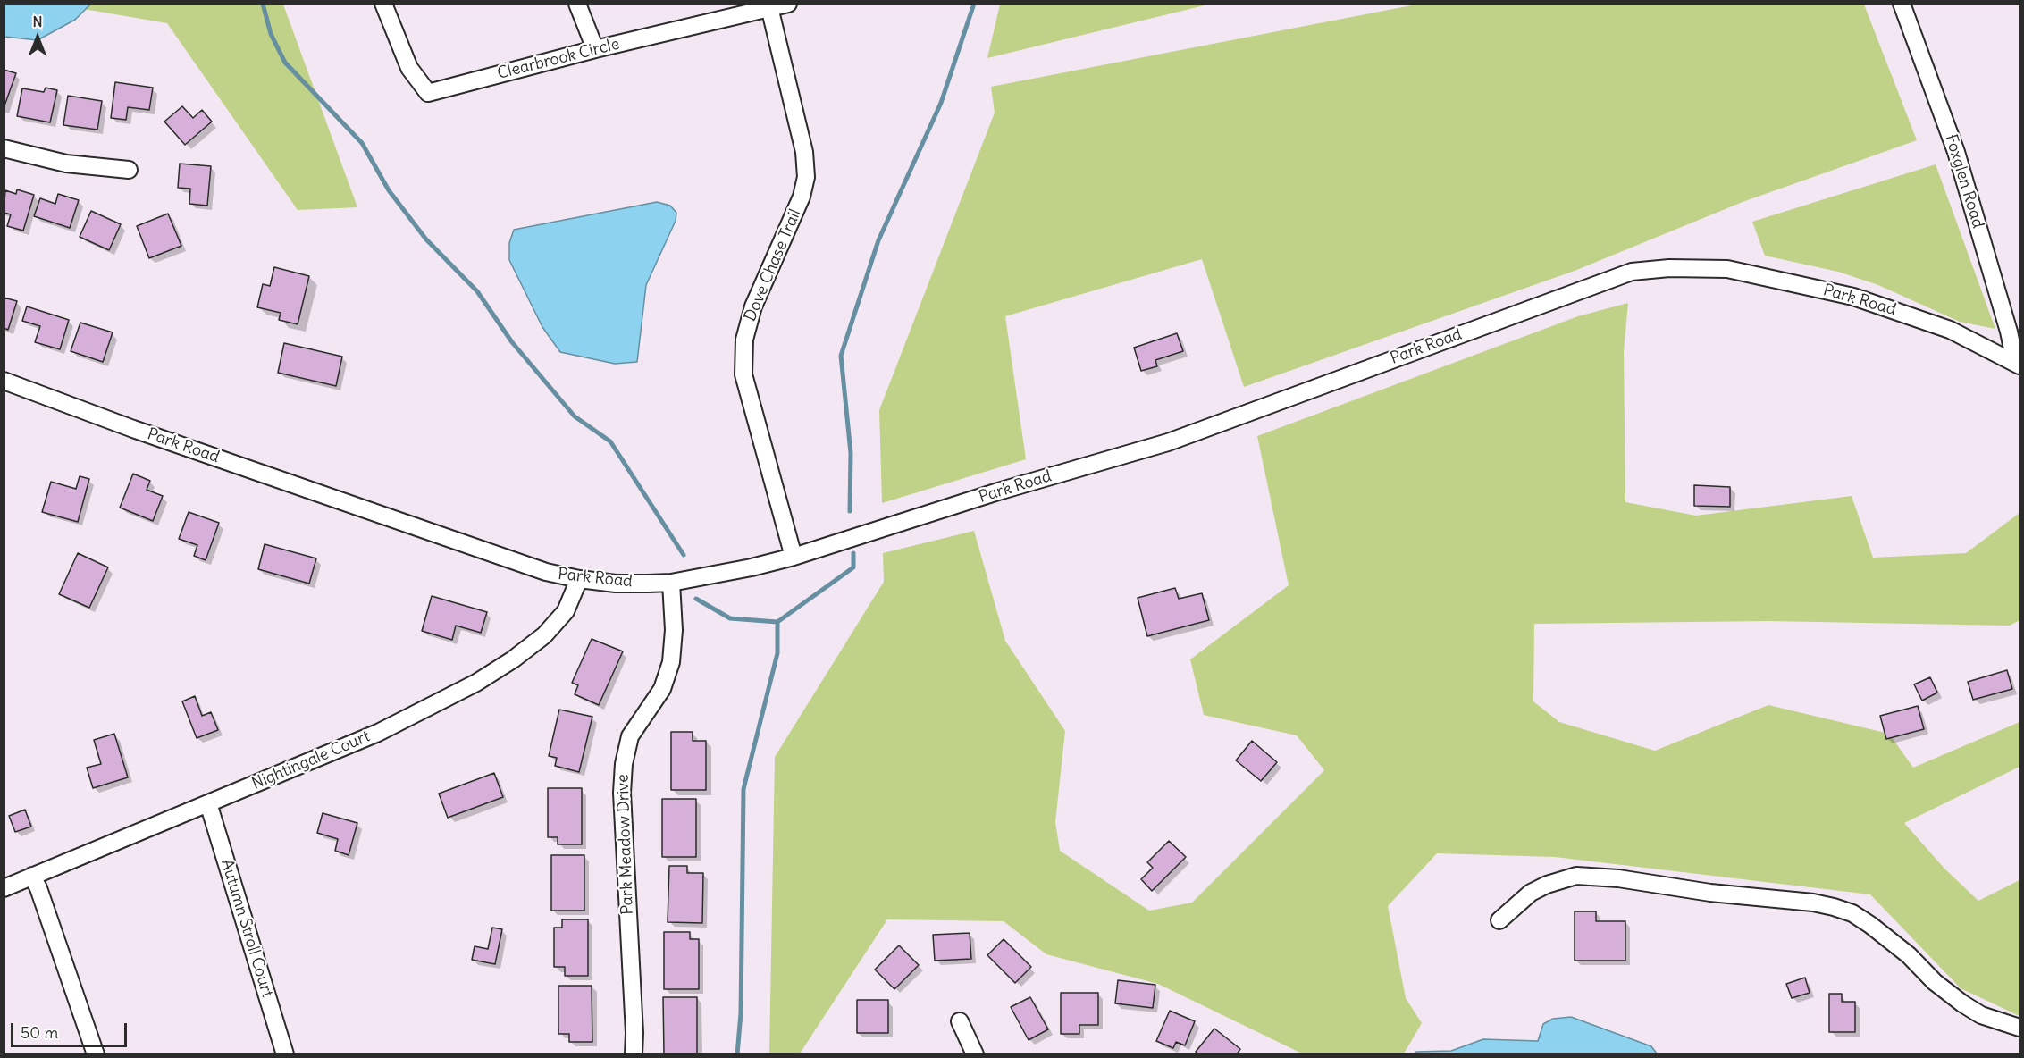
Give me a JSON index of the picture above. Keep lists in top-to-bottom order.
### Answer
{
  "streets": {
    "street": [
      "Clearbrook Circle",
      "Foxglen Road",
      "Dove Chase Trail",
      "Park Road",
      "Nightingale Court",
      "Park Meadow Drive",
      "Autumn Stroll Court"
    ]
  },
  "crossings": [
    ["Clearbrook Circle", "Dove Chase Trail"],
    ["Foxglen Road", "Park Road"],
    ["Dove Chase Trail", "Park Road"],
    ["Park Road", "Nightingale Court"],
    ["Park Road", "Park Meadow Drive"],
    ["Nightingale Court", "Autumn Stroll Court"]
  ],
  "scale_bar": "50 m",
  "north": "top"
}
